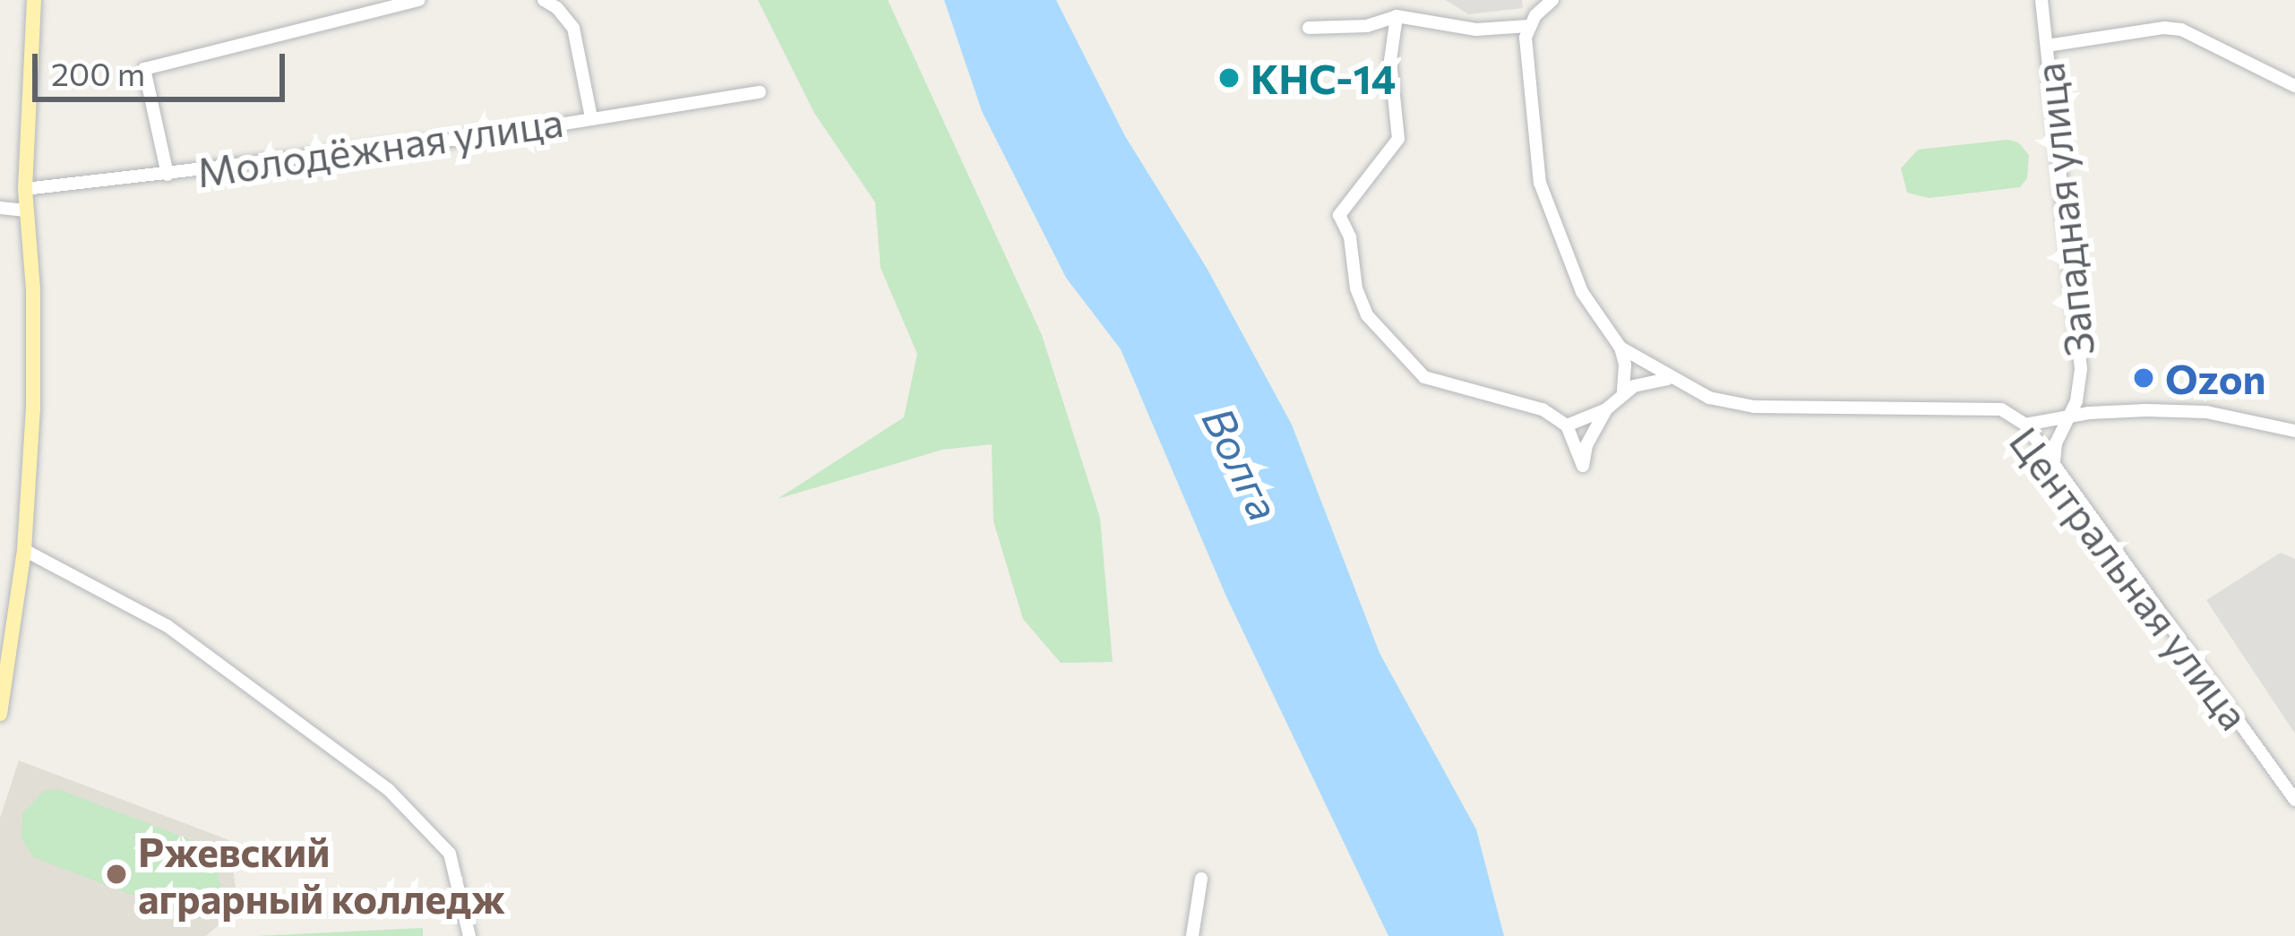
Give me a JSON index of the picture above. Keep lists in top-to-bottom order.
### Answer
{
  "streets": {
    "street": ["Молодёжная улица", "Западная улица", "Центральная улица"]
  },
  "crossings": [
    ["Западная улица", "Центральная улица"]
  ],
  "water": ["Волга"],
  "places": ["КНС-14", "Ozon", "Ржевский аграрный колледж"],
  "scale_bar": "200 m"
}
